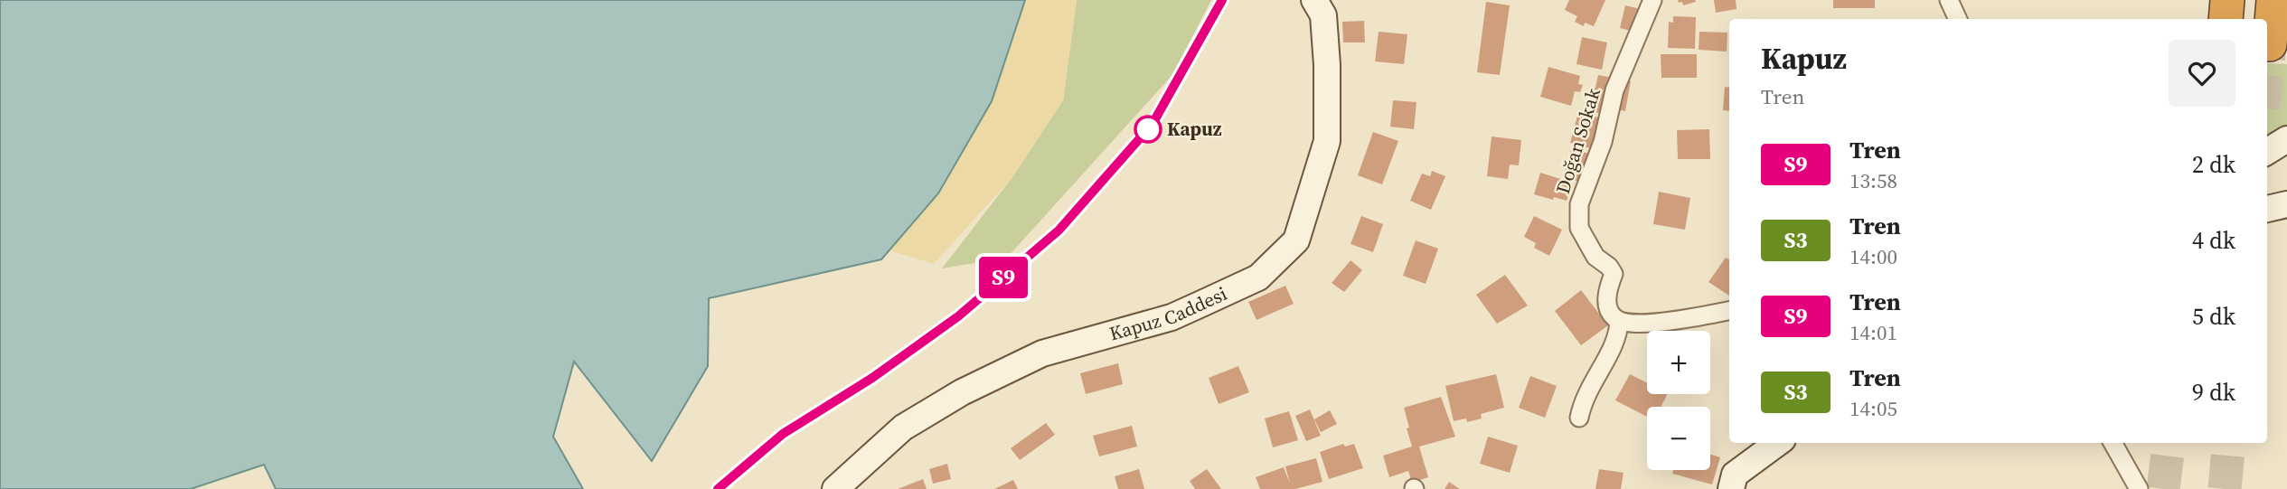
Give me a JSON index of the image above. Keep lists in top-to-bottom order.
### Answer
{
  "streets": {
    "main road": ["Kapuz Caddesi"],
    "street": ["Doğan Sokak"]
  },
  "places": ["Kapuz"],
  "page": {
    "on_map": "S9",
    "heading": ["Kapuz", "Tren"],
    "list": [
      {
        "mark": "S9",
        "name": "Tren",
        "note": "13:58",
        "value": "2 dk"
      },
      {
        "mark": "S3",
        "name": "Tren",
        "note": "14:00",
        "value": "4 dk"
      },
      {
        "mark": "S9",
        "name": "Tren",
        "note": "14:01",
        "value": "5 dk"
      },
      {
        "mark": "S3",
        "name": "Tren",
        "note": "14:05",
        "value": "9 dk"
      }
    ],
    "map_buttons": ["+", "−"]
  }
}
